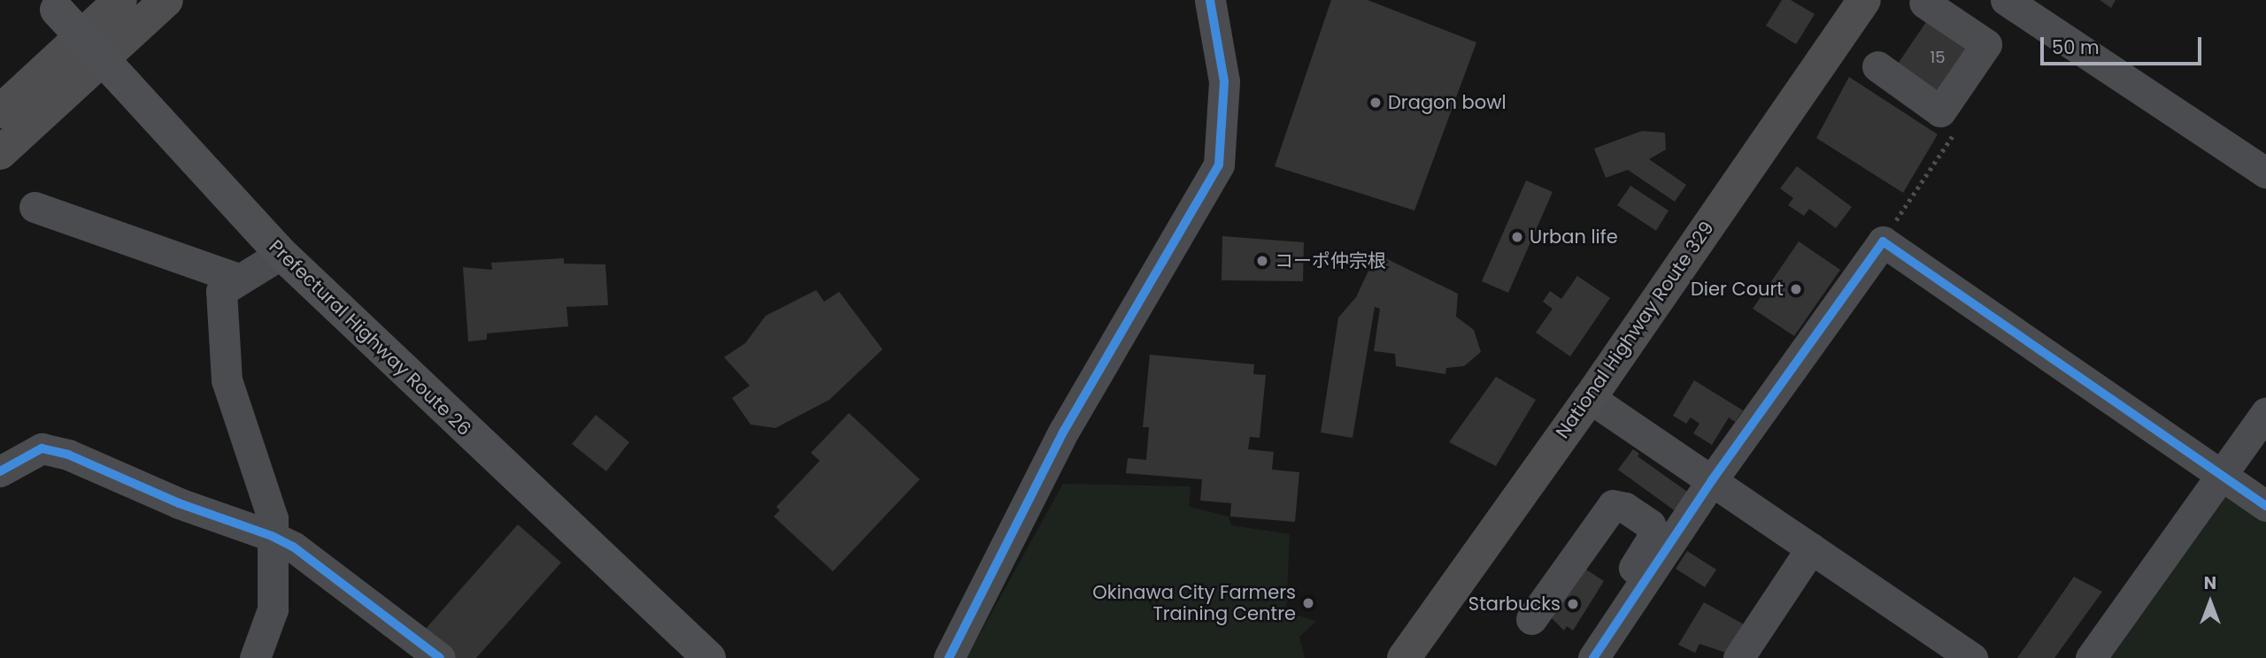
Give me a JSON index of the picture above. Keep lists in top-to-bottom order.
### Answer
{
  "streets": {
    "highway": ["National Highway Route 329"],
    "main road": ["Prefectural Highway Route 26"]
  },
  "places": [
    "Dragon bowl",
    "Urban life",
    "コーポ仲宗根",
    "Dier Court",
    "Okinawa City Farmers Training Centre",
    "Starbucks"
  ],
  "house_numbers": ["15"],
  "scale_bar": "50 m",
  "north": "top"
}
